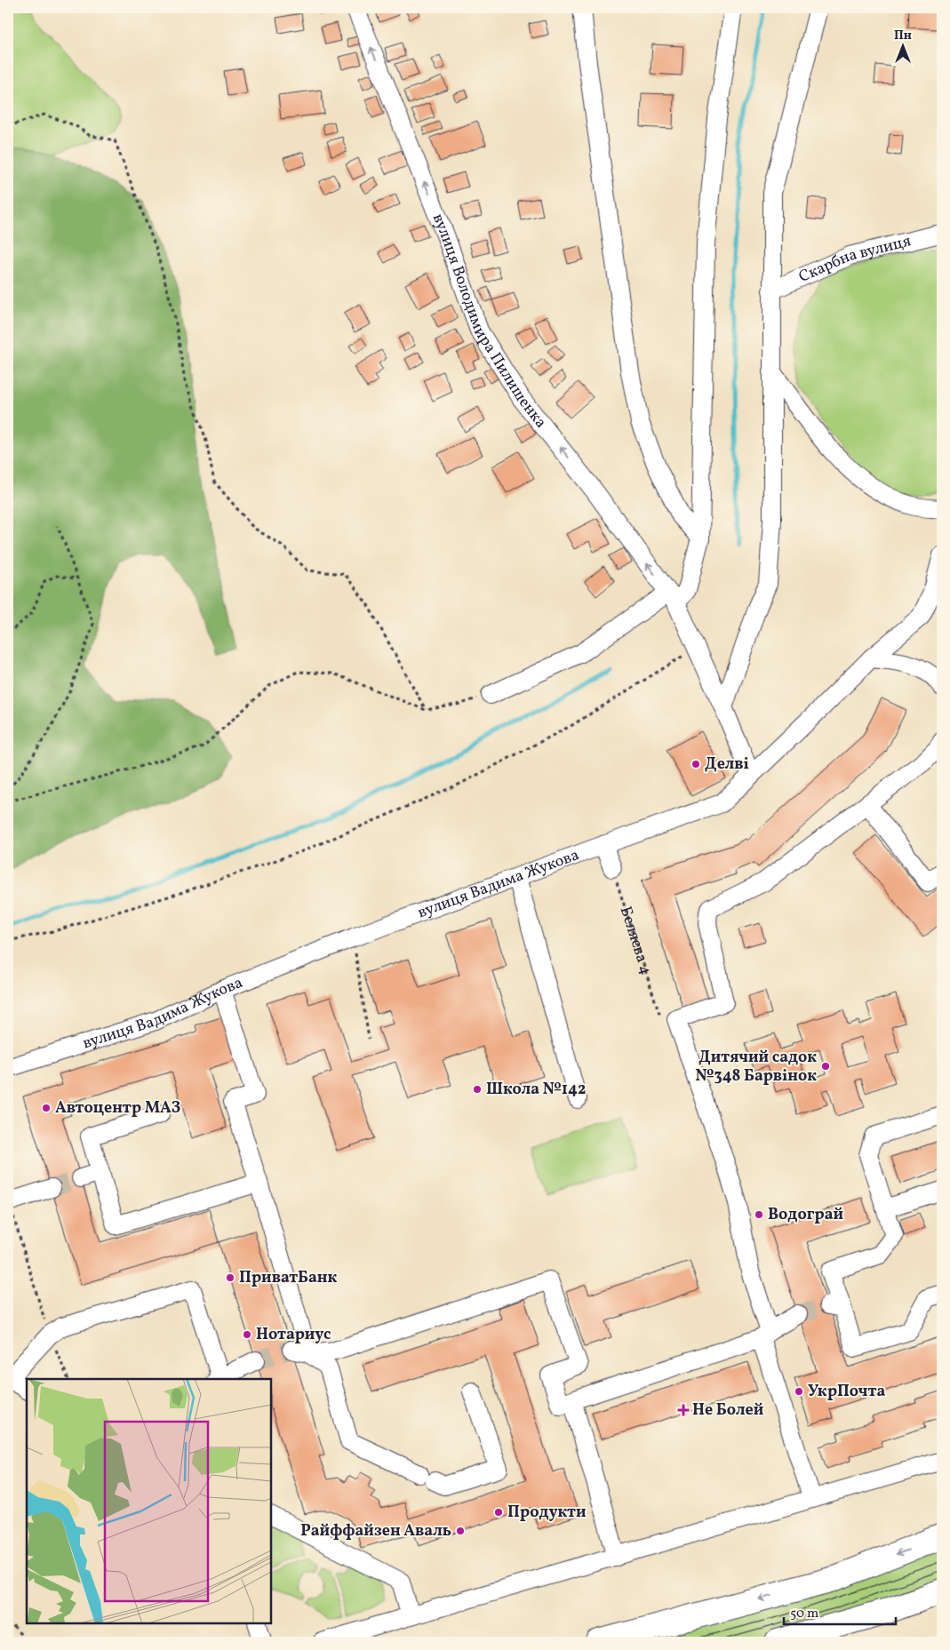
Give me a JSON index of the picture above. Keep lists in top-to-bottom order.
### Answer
{
  "streets": {
    "street": ["Скарбна вулиця", "вулиця Володимира Пилишенка", "вулиця Вадима Жукова"],
    "path": ["Беляєва 4"]
  },
  "crossings": [
    ["вулиця Володимира Пилишенка", "вулиця Вадима Жукова"]
  ],
  "places": {
    "other": [
      "Делві",
      "Дитячий садок №348 Барвінок",
      "Школа №142",
      "Автоцентр МАЗ",
      "Водограй",
      "ПриватБанк",
      "Нотариус",
      "УкрПочта",
      "Продукти",
      "Райффайзен Аваль"
    ],
    "health": ["Не Болей"]
  },
  "scale_bar": "50 m",
  "north": "top"
}
